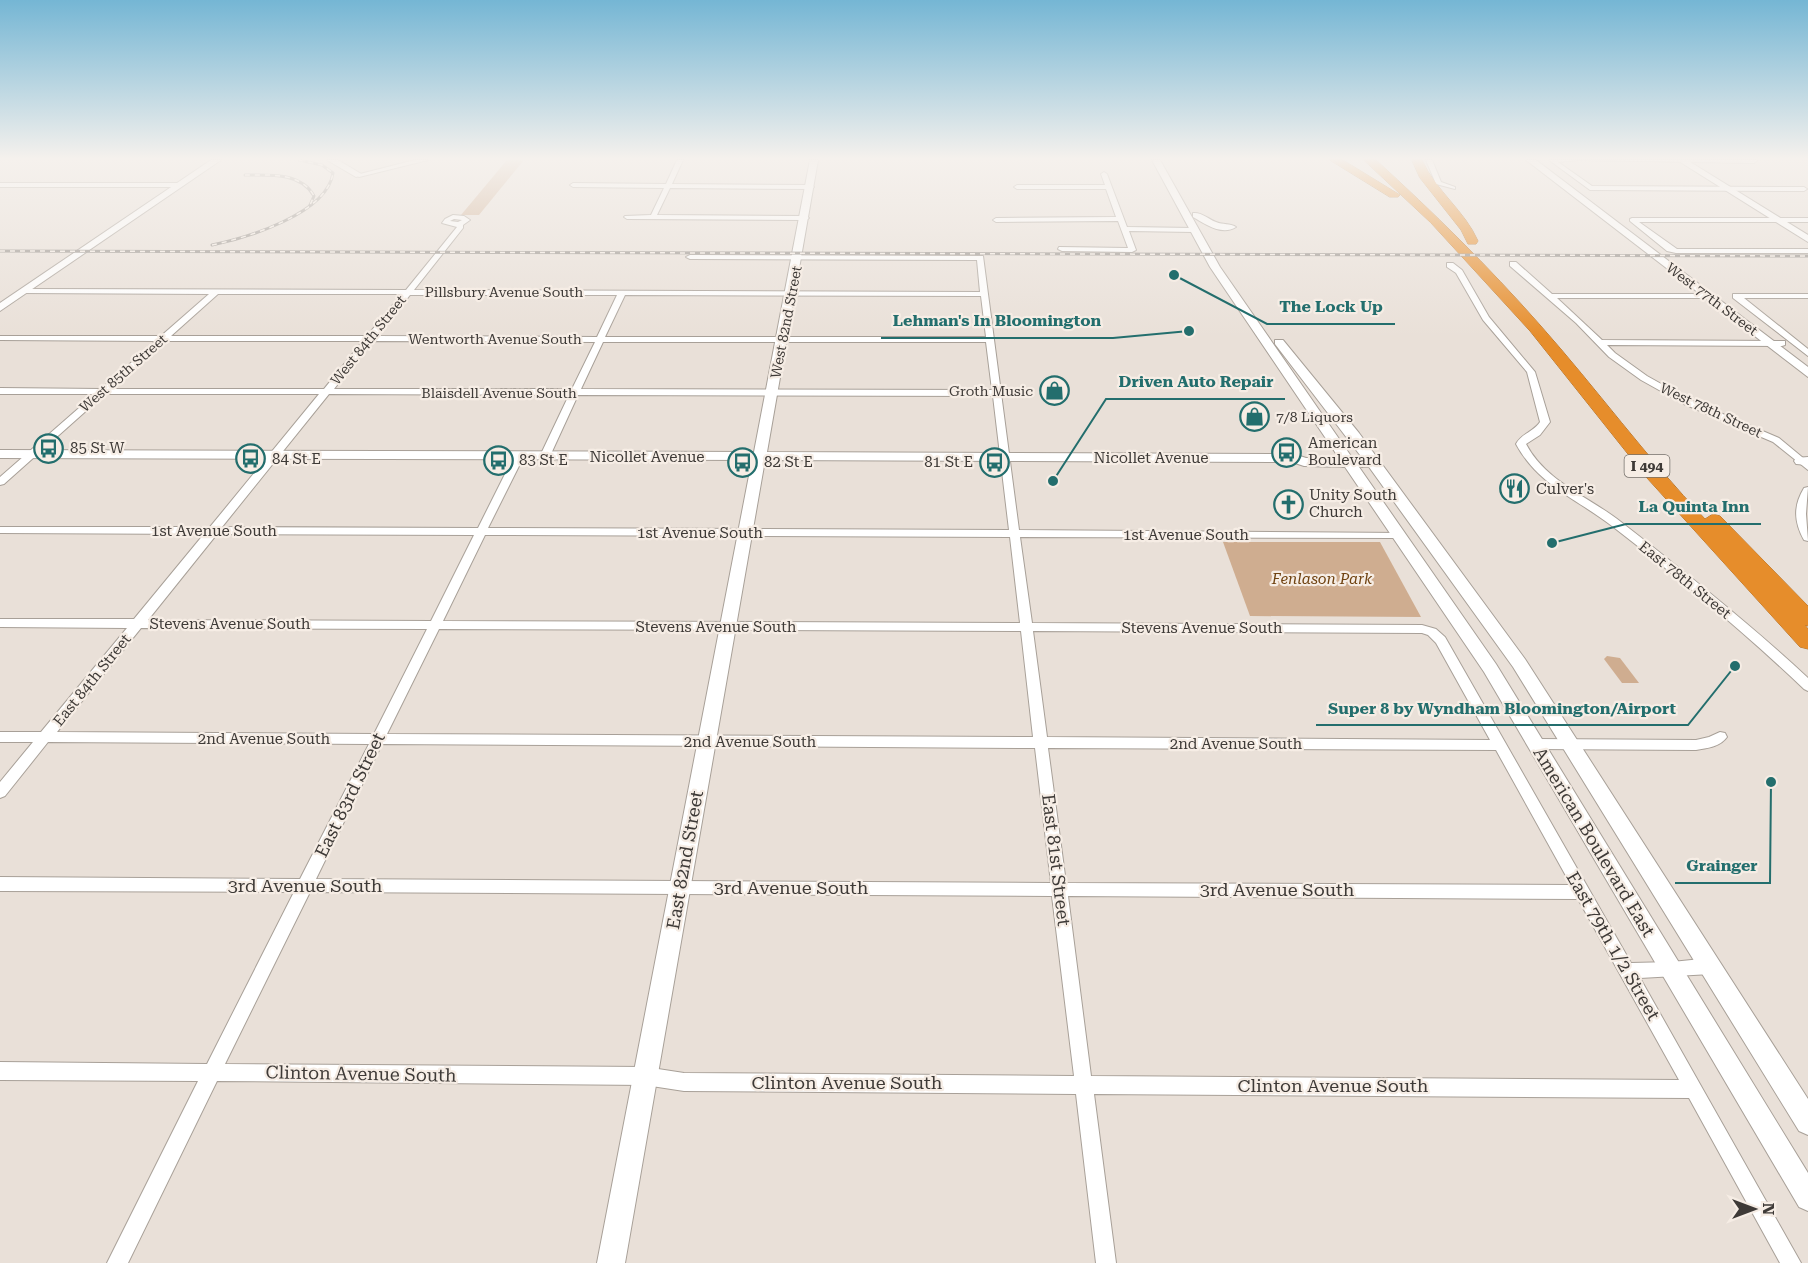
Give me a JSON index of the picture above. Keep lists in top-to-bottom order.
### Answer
{
  "streets": {
    "highway": ["I 494"],
    "main road": [
      "West 77th Street",
      "West 82nd Street",
      "Nicollet Avenue",
      "American Boulevard East",
      "East 82nd Street"
    ],
    "street": [
      "Pillsbury Avenue South",
      "Wentworth Avenue South",
      "West 84th Street",
      "West 85th Street",
      "Blaisdell Avenue South",
      "West 78th Street",
      "1st Avenue South",
      "East 78th Street",
      "Stevens Avenue South",
      "East 84th Street",
      "2nd Avenue South",
      "East 83rd Street",
      "East 81st Street",
      "3rd Avenue South",
      "East 79th 1/2 Street",
      "Clinton Avenue South"
    ]
  },
  "crossings": [
    ["Pillsbury Avenue South", "West 82nd Street"],
    ["Pillsbury Avenue South", "West 84th Street"],
    ["Pillsbury Avenue South", "West 85th Street"],
    ["Pillsbury Avenue South", "East 81st Street"],
    ["West 82nd Street", "Wentworth Avenue South"],
    ["West 82nd Street", "Blaisdell Avenue South"],
    ["West 82nd Street", "Nicollet Avenue"],
    ["West 82nd Street", "East 82nd Street"],
    ["West 82nd Street", "East 81st Street"],
    ["Wentworth Avenue South", "West 84th Street"],
    ["Wentworth Avenue South", "West 85th Street"],
    ["Wentworth Avenue South", "East 81st Street"],
    ["West 84th Street", "Blaisdell Avenue South"],
    ["West 84th Street", "Nicollet Avenue"],
    ["West 84th Street", "East 84th Street"],
    ["West 85th Street", "Blaisdell Avenue South"],
    ["West 85th Street", "Nicollet Avenue"],
    ["Blaisdell Avenue South", "East 81st Street"],
    ["Nicollet Avenue", "East 84th Street"],
    ["Nicollet Avenue", "East 83rd Street"],
    ["Nicollet Avenue", "American Boulevard East"],
    ["Nicollet Avenue", "East 82nd Street"],
    ["Nicollet Avenue", "East 81st Street"],
    ["1st Avenue South", "East 84th Street"],
    ["1st Avenue South", "East 83rd Street"],
    ["1st Avenue South", "American Boulevard East"],
    ["1st Avenue South", "East 82nd Street"],
    ["1st Avenue South", "East 81st Street"],
    ["Stevens Avenue South", "East 84th Street"],
    ["Stevens Avenue South", "East 83rd Street"],
    ["Stevens Avenue South", "East 82nd Street"],
    ["Stevens Avenue South", "East 81st Street"],
    ["Stevens Avenue South", "East 79th 1/2 Street"],
    ["East 84th Street", "2nd Avenue South"],
    ["2nd Avenue South", "East 83rd Street"],
    ["2nd Avenue South", "East 82nd Street"],
    ["2nd Avenue South", "East 81st Street"],
    ["2nd Avenue South", "East 79th 1/2 Street"],
    ["East 83rd Street", "3rd Avenue South"],
    ["East 83rd Street", "Clinton Avenue South"],
    ["East 82nd Street", "3rd Avenue South"],
    ["East 82nd Street", "Clinton Avenue South"],
    ["East 81st Street", "3rd Avenue South"],
    ["East 81st Street", "Clinton Avenue South"],
    ["3rd Avenue South", "East 79th 1/2 Street"],
    ["East 79th 1/2 Street", "Clinton Avenue South"]
  ],
  "parks": ["Fenlason Park"],
  "places": {
    "other": [
      "The Lock Up",
      "Lehman's In Bloomington",
      "Driven Auto Repair",
      "La Quinta Inn",
      "Super 8 by Wyndham Bloomington/Airport",
      "Grainger"
    ],
    "shop": ["Groth Music", "7/8 Liquors"],
    "bus stop": [
      "85 St W",
      "American Boulevard",
      "84 St E",
      "83 St E",
      "82 St E",
      "81 St E"
    ],
    "restaurant": ["Culver's"],
    "church": ["Unity South Church"]
  },
  "north": "right"
}
